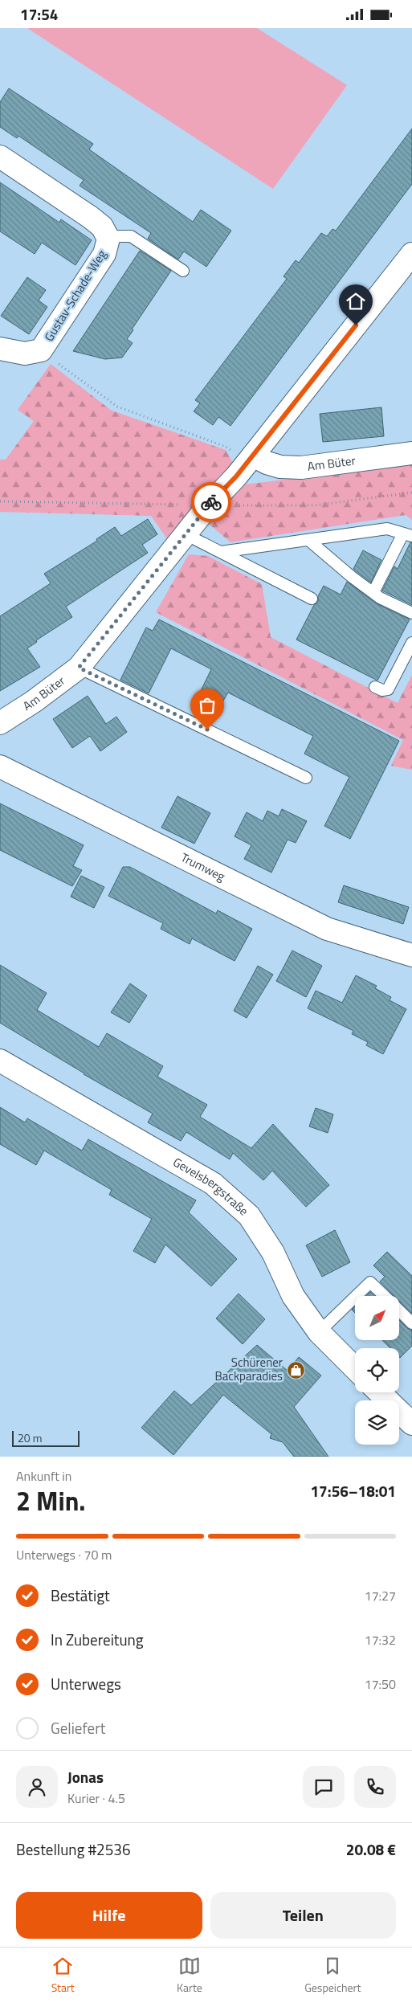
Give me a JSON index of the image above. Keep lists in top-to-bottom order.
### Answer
{
  "streets": {
    "street": [
      "Gustav-Schade-Weg",
      "Am Büter",
      "Trumweg",
      "Gevelsbergstraße"
    ]
  },
  "places": {
    "shop": ["Schürener Backparadies"]
  },
  "scale_bar": "20 m",
  "north": "top right",
  "page": {
    "status": "17:54",
    "scale": "20 m",
    "heading": ["2 Min.", "Ankunft in", "17:56–18:01"],
    "panel": [
      "Jonas",
      "Kurier · 4.5",
      "Bestellung #2536",
      "20.08 €"
    ],
    "bar": "Unterwegs · 70 m",
    "list": [
      ["Bestätigt", "17:27"],
      ["In Zubereitung", "17:32"],
      ["Unterwegs", "17:50"],
      "Geliefert"
    ],
    "buttons": ["Hilfe", "Teilen"],
    "tabs": ["Start", "Karte", "Gespeichert"]
  }
}
